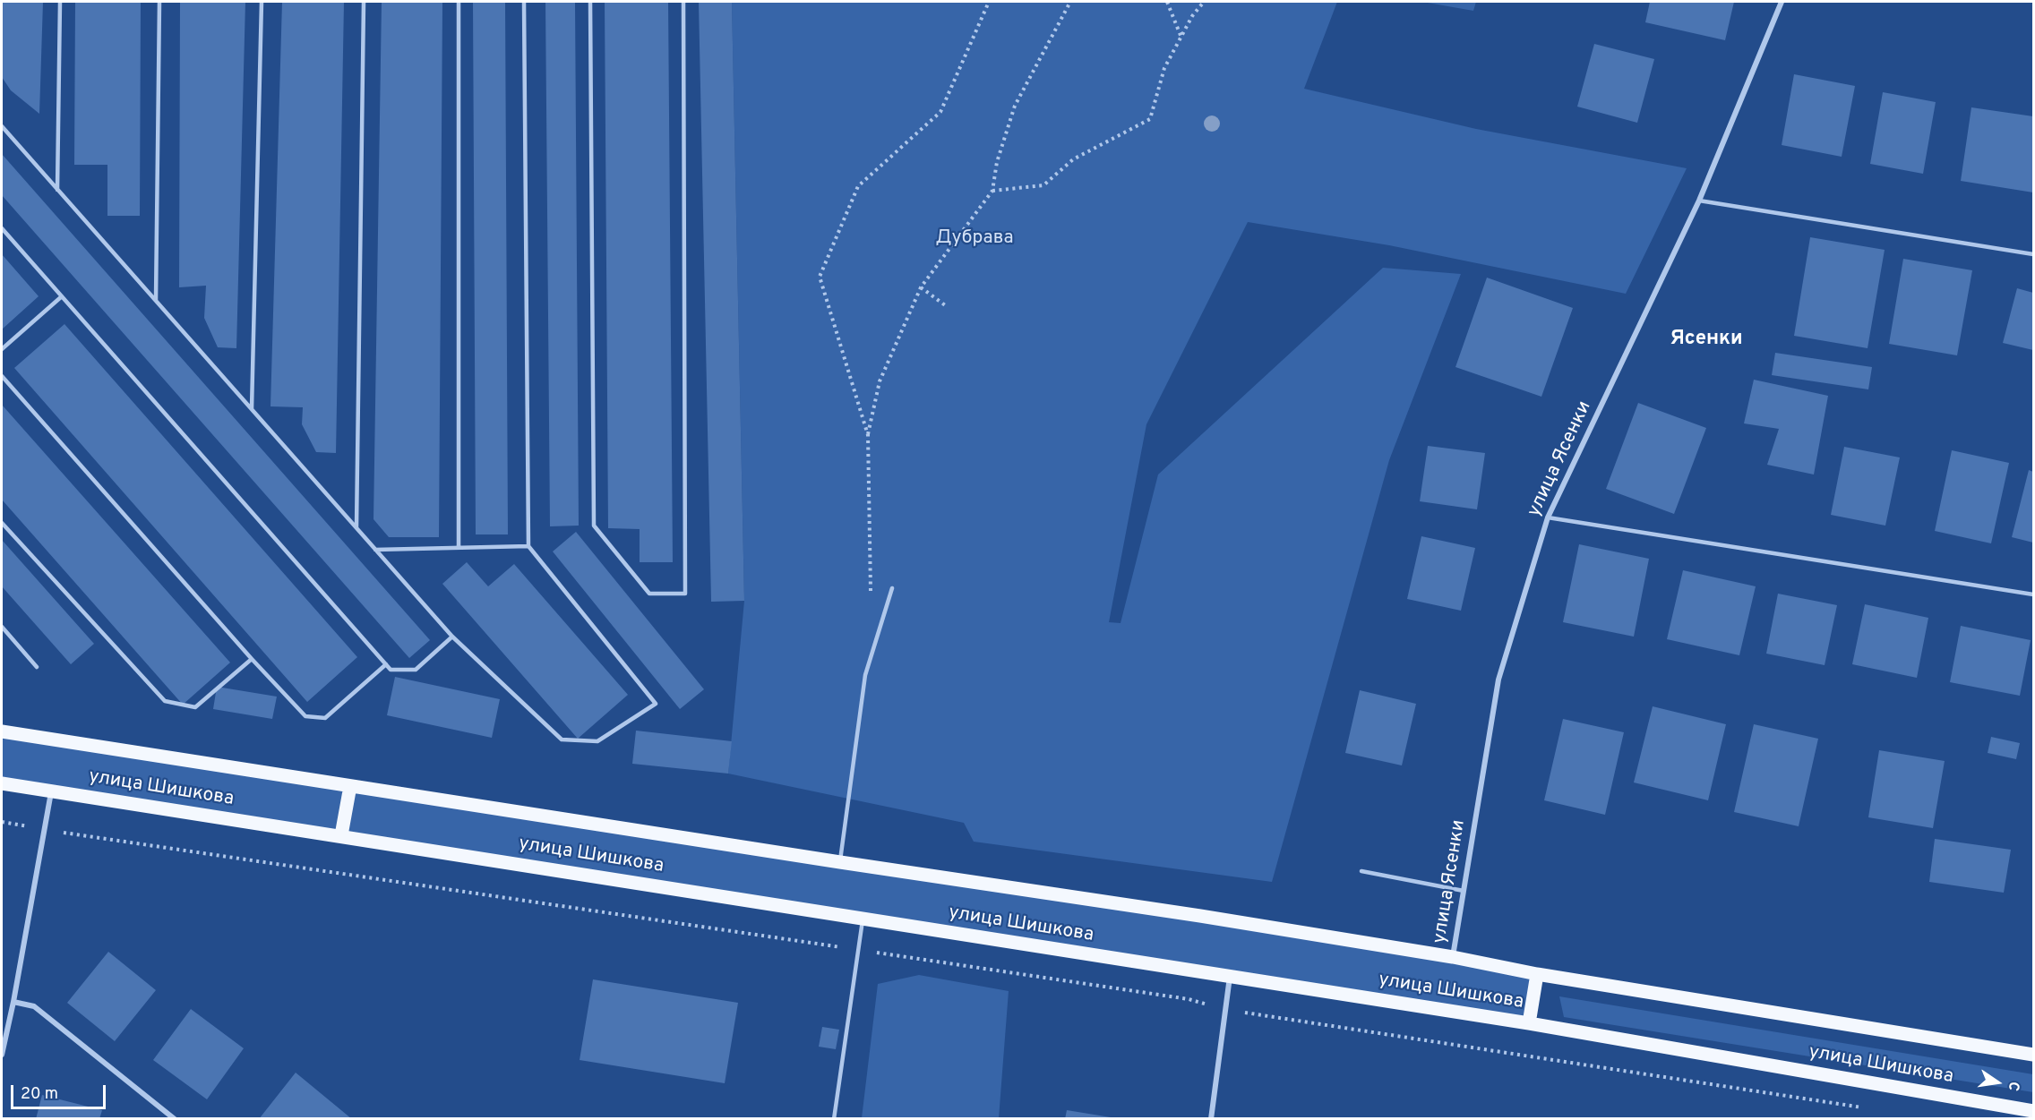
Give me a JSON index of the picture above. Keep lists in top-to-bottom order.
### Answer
{
  "streets": {
    "main road": ["улица Шишкова"],
    "street": ["улица Ясенки"]
  },
  "crossings": [
    ["улица Ясенки", "улица Шишкова"]
  ],
  "districts": ["Ясенки"],
  "parks": ["Дубрава"],
  "scale_bar": "20 m",
  "north": "right"
}
